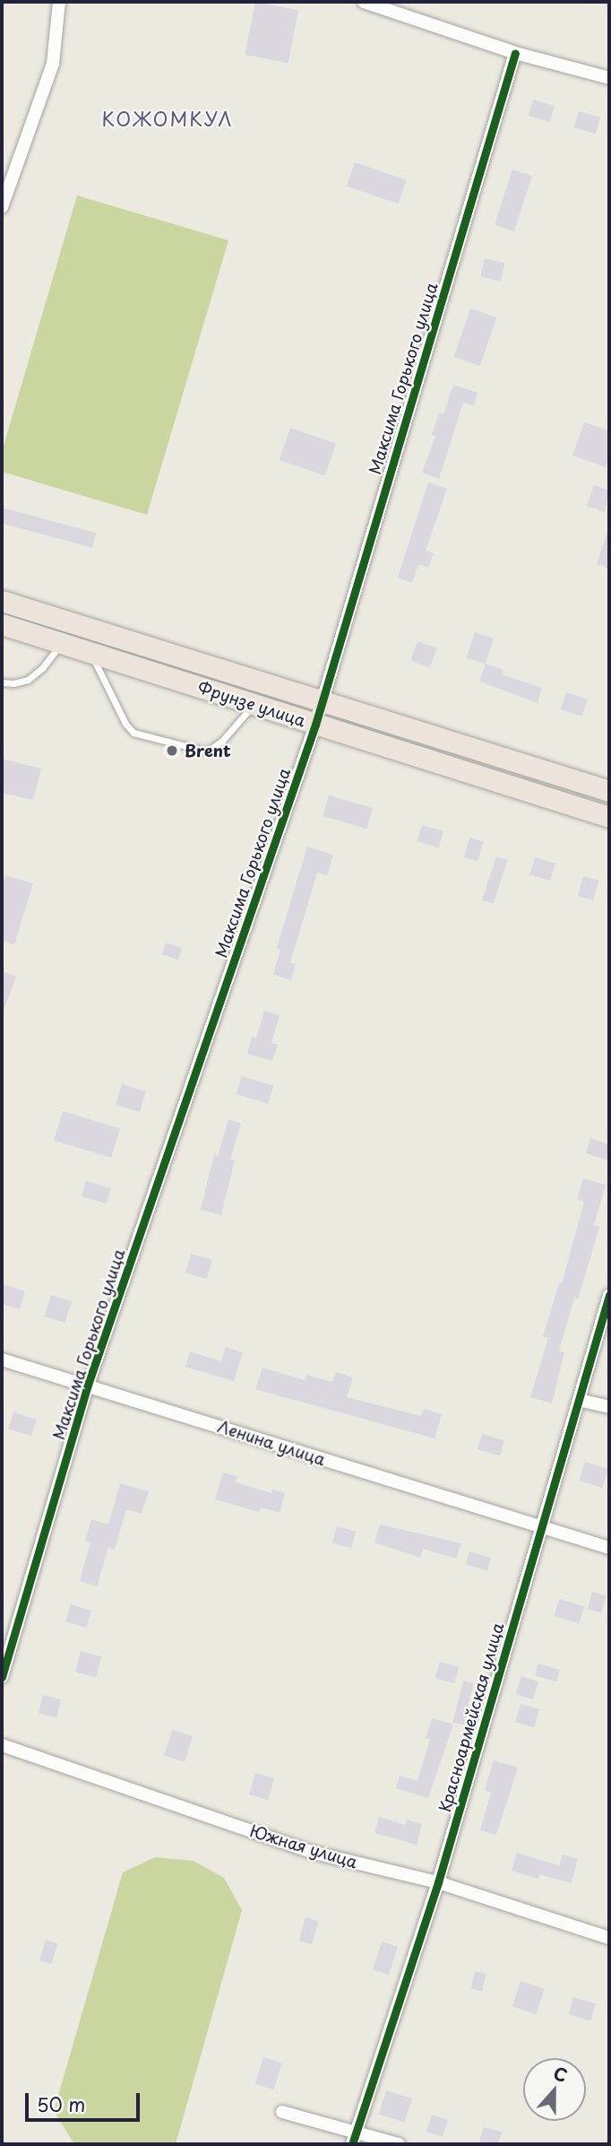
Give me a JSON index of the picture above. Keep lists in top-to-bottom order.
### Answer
{
  "streets": {
    "main road": ["Фрунзе улица"],
    "street": [
      "Максима Горького улица",
      "Ленина улица",
      "Красноармейская улица",
      "Южная улица"
    ]
  },
  "crossings": [
    ["Максима Горького улица", "Фрунзе улица"],
    ["Максима Горького улица", "Ленина улица"],
    ["Ленина улица", "Красноармейская улица"],
    ["Красноармейская улица", "Южная улица"]
  ],
  "districts": ["КОЖОМКУЛ"],
  "places": ["Brent"],
  "scale_bar": "50 m",
  "north": "top"
}
